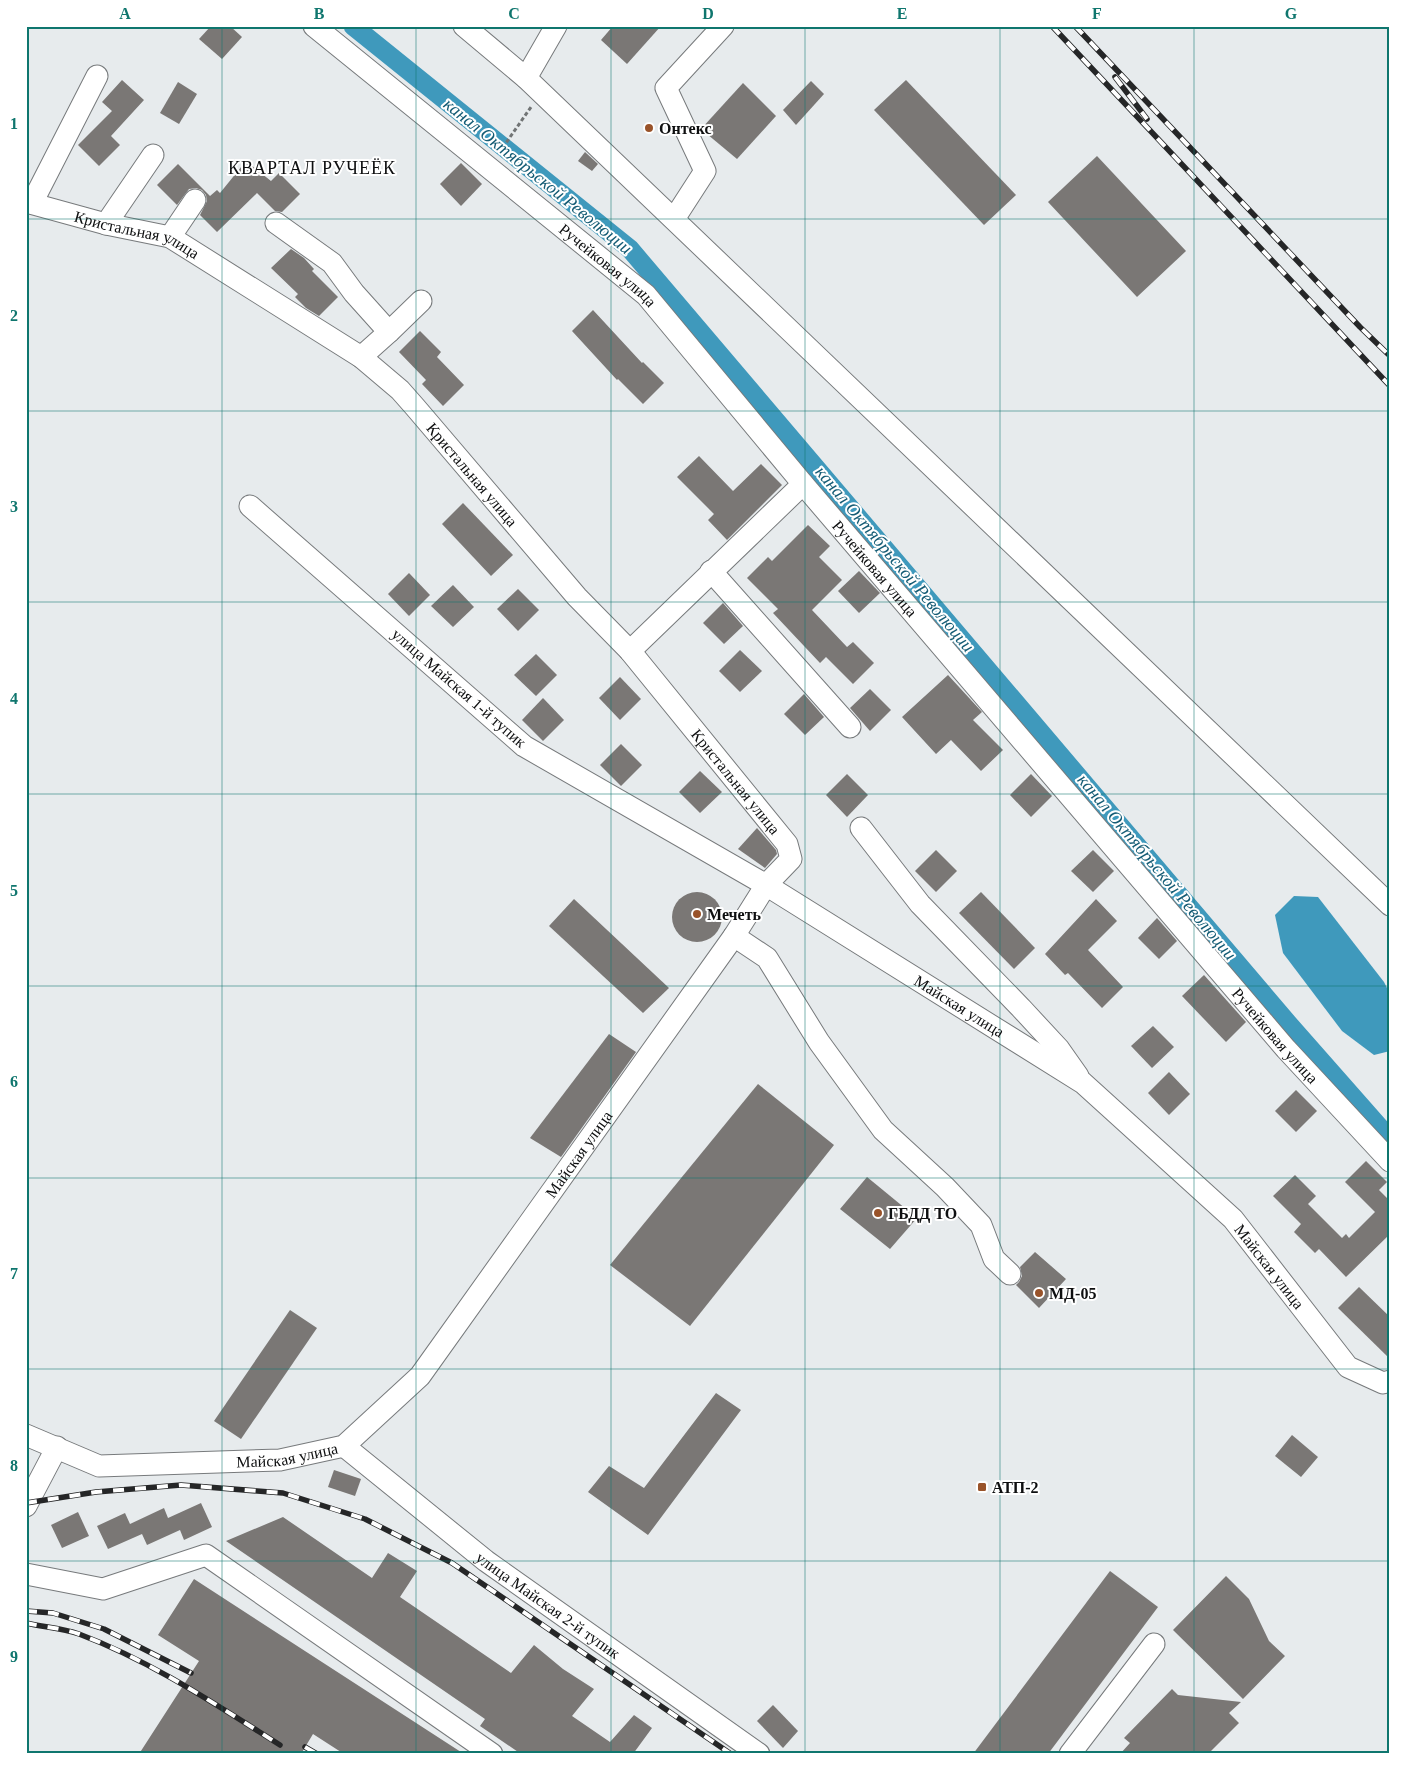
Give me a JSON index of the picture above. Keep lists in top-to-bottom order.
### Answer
{
  "streets": {
    "street": [
      "Кристальная улица",
      "Ручейковая улица",
      "улица Майская 1-й тупик",
      "Майская улица",
      "улица Майская 2-й тупик"
    ]
  },
  "crossings": [
    ["Кристальная улица", "улица Майская 1-й тупик"],
    ["Кристальная улица", "Майская улица"],
    ["улица Майская 1-й тупик", "Майская улица"],
    ["Майская улица", "улица Майская 2-й тупик"]
  ],
  "districts": ["КВАРТАЛ РУЧЕЁК"],
  "water": ["канал Октябрьской Революции"],
  "places": {
    "other": [
      "Онтекс",
      "Мечеть",
      "ГБДД ТО",
      "МД-05"
    ],
    "transit": ["АТП-2"]
  },
  "grid": {
    "columns": [
      "A",
      "B",
      "C",
      "D",
      "E",
      "F",
      "G"
    ],
    "rows": [
      "1",
      "2",
      "3",
      "4",
      "5",
      "6",
      "7",
      "8",
      "9"
    ]
  }
}
